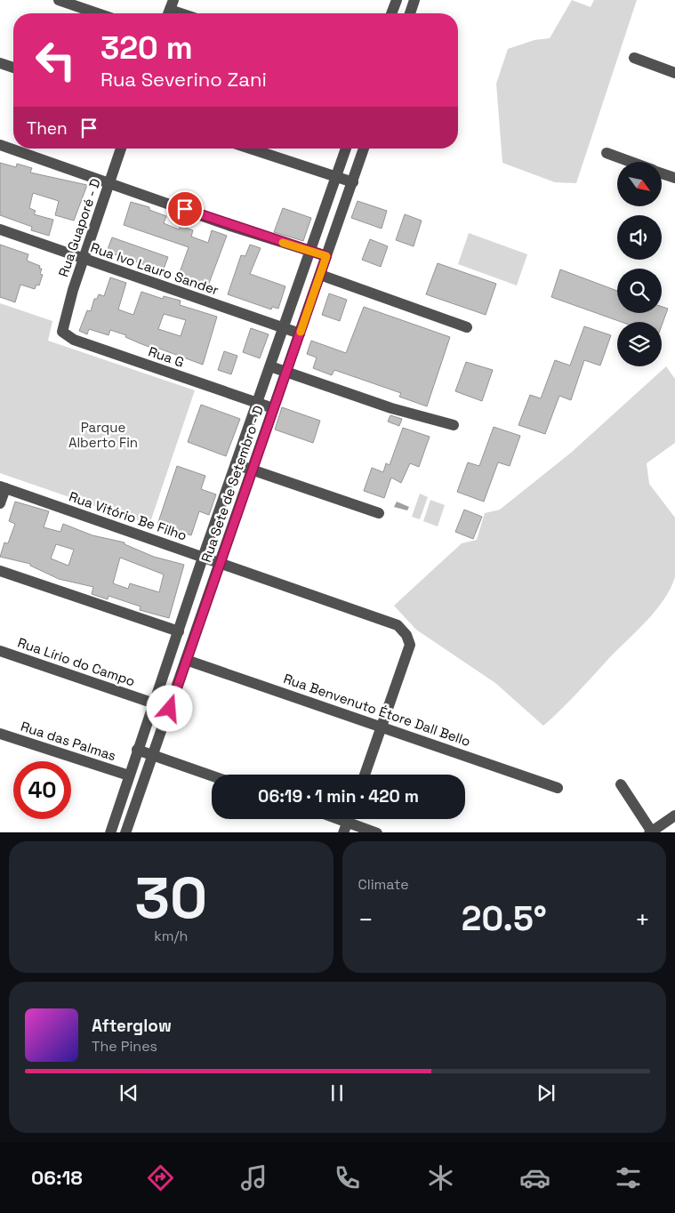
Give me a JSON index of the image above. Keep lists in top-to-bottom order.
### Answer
{
  "streets": {
    "street": [
      "Rua Guaporé - D",
      "Rua Ivo Lauro Sander",
      "Rua G",
      "Rua Sete de Setembro - D",
      "Rua Vitório Be Filho",
      "Rua Lírio do Campo",
      "Rua Benvenuto Étore Dall Bello",
      "Rua das Palmas"
    ]
  },
  "crossings": [
    ["Rua Guaporé - D", "Rua Ivo Lauro Sander"],
    ["Rua Guaporé - D", "Rua G"],
    ["Rua Ivo Lauro Sander", "Rua Sete de Setembro - D"],
    ["Rua G", "Rua Sete de Setembro - D"],
    ["Rua Sete de Setembro - D", "Rua Vitório Be Filho"],
    ["Rua Sete de Setembro - D", "Rua Lírio do Campo"],
    ["Rua Sete de Setembro - D", "Rua Benvenuto Étore Dall Bello"],
    ["Rua Sete de Setembro - D", "Rua das Palmas"],
    ["Rua Vitório Be Filho", "Rua Benvenuto Étore Dall Bello"]
  ],
  "parks": ["Parque Alberto Fin"],
  "north": "bottom right",
  "page": {
    "turn": ["320 m", "Rua Severino Zani"],
    "then": "Then",
    "limit": "40",
    "trip": "06:19 · 1 min · 420 m",
    "tile": [
      ["30", "km/h"],
      "Climate"
    ],
    "heat": ["−", "20.5°", "+"],
    "song": ["Afterglow", "The Pines"],
    "tabs": "06:18"
  }
}
